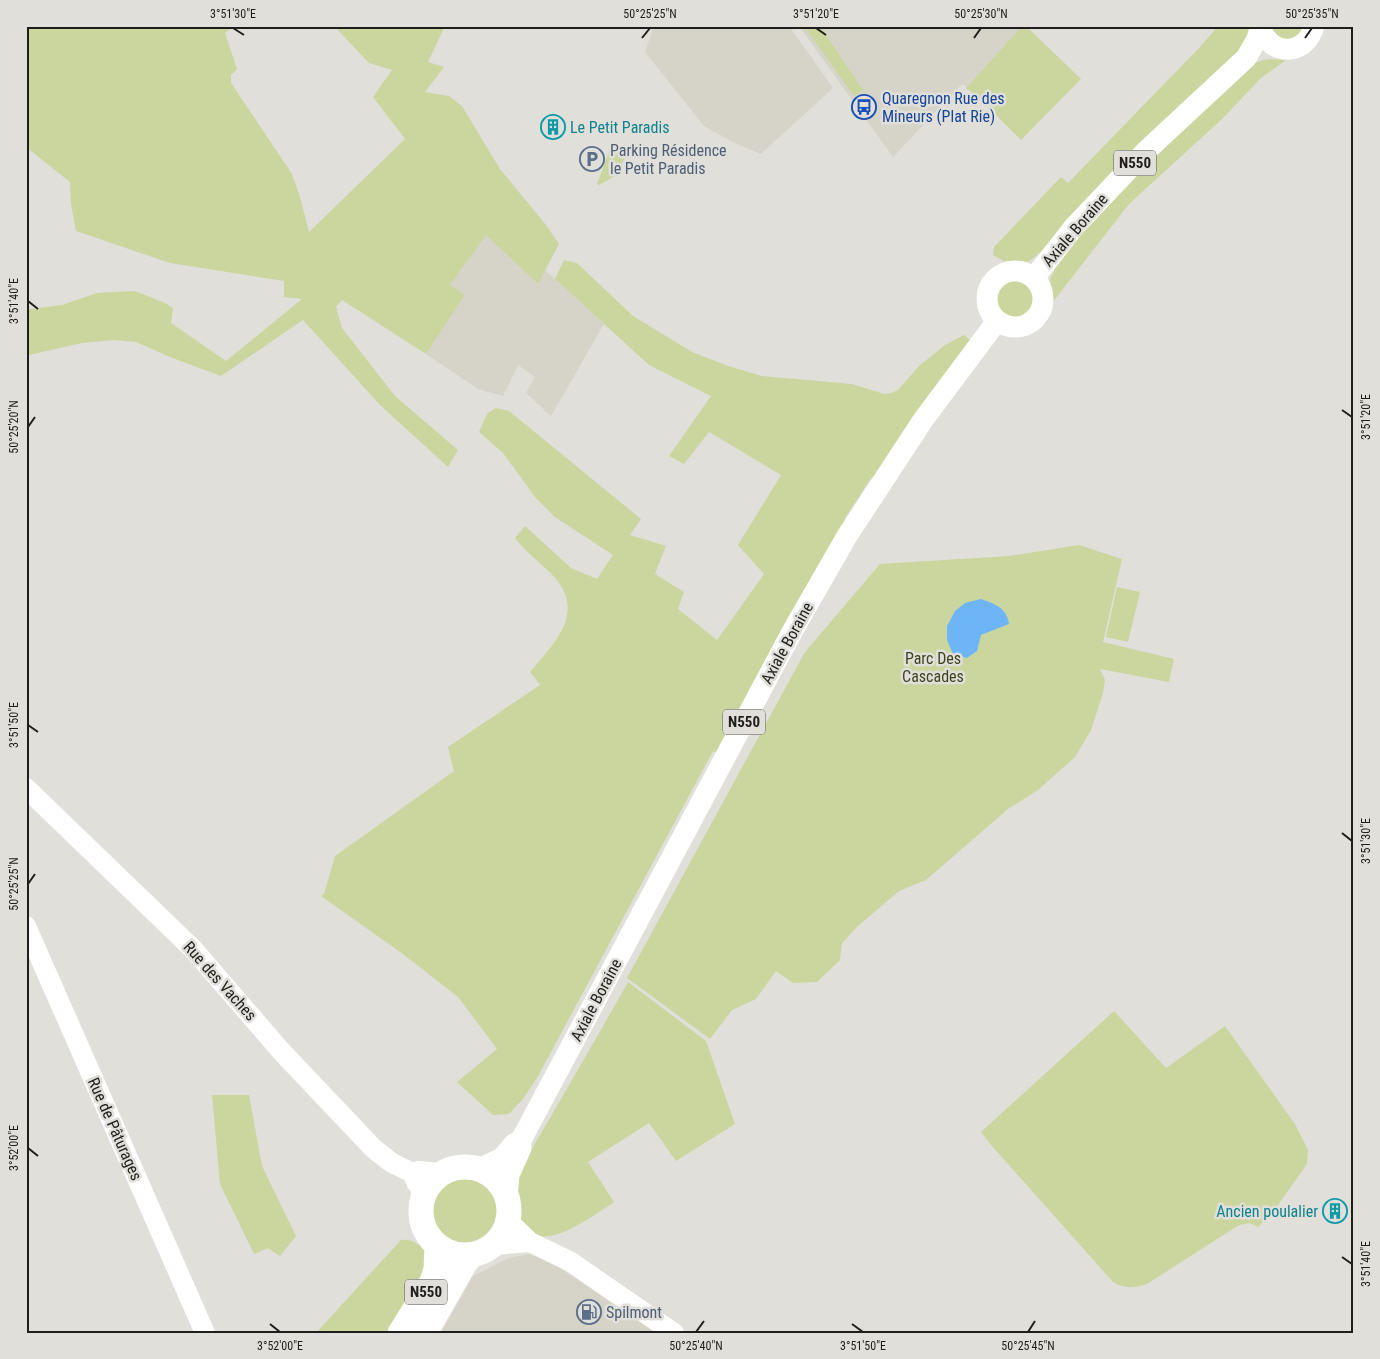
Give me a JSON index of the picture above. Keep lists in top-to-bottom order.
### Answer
{
  "streets": {
    "highway": ["N550", "Axiale Boraine"],
    "street": ["Rue des Vaches", "Rue de Pâturages"]
  },
  "crossings": [
    ["N550", "Axiale Boraine"],
    ["N550", "Rue des Vaches"],
    ["Axiale Boraine", "Rue des Vaches"]
  ],
  "parks": ["Parc Des Cascades"],
  "places": {
    "bus stop": ["Quaregnon Rue des Mineurs (Plat Rie)"],
    "building": ["Le Petit Paradis", "Ancien poulalier"],
    "parking": ["Parking Résidence le Petit Paradis"],
    "fuel station": ["Spilmont"]
  },
  "coordinates": [
    "3°51'30\"E",
    "50°25'25\"N",
    "3°51'20\"E",
    "50°25'30\"N",
    "50°25'35\"N",
    "3°51'40\"E",
    "50°25'20\"N",
    "3°51'50\"E",
    "3°52'00\"E",
    "50°25'40\"N",
    "50°25'45\"N"
  ]
}
